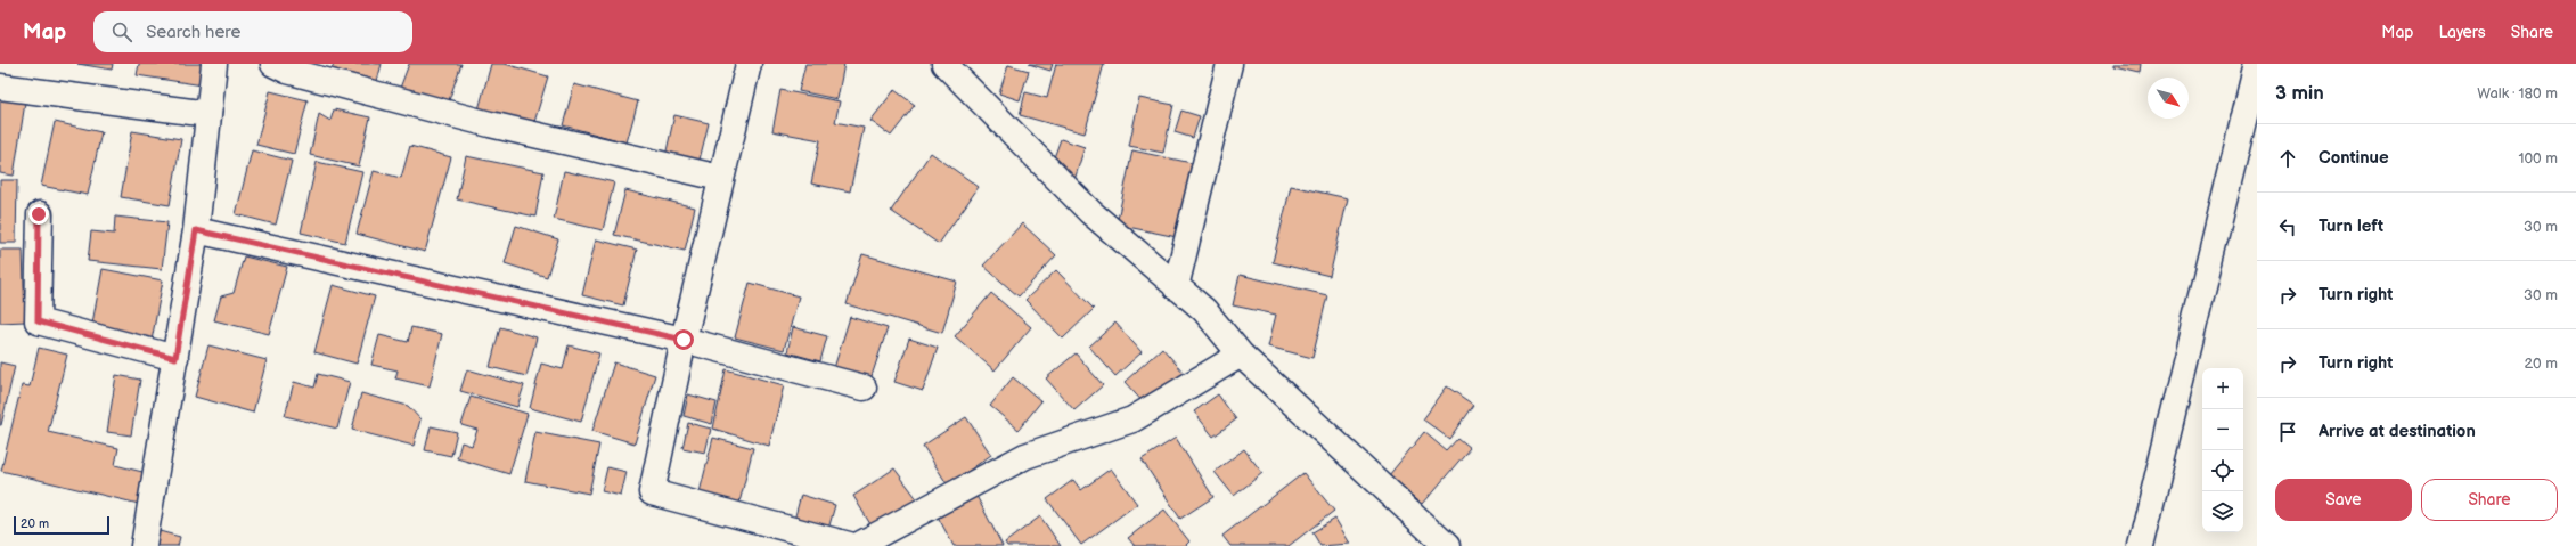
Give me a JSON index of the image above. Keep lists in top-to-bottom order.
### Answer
{
  "scale_bar": "20 m",
  "north": "bottom right",
  "page": {
    "header": "Map",
    "search": "Search here",
    "nav": ["Map", "Layers", "Share"],
    "heading": ["3 min", "Walk · 180 m"],
    "list": [
      ["Continue", "100 m"],
      ["Turn left", "30 m"],
      ["Turn right", "30 m"],
      ["Turn right", "20 m"],
      "Arrive at destination"
    ],
    "map_buttons": ["+", "−"],
    "buttons": ["Save", "Share"],
    "scale": "20 m"
  }
}
